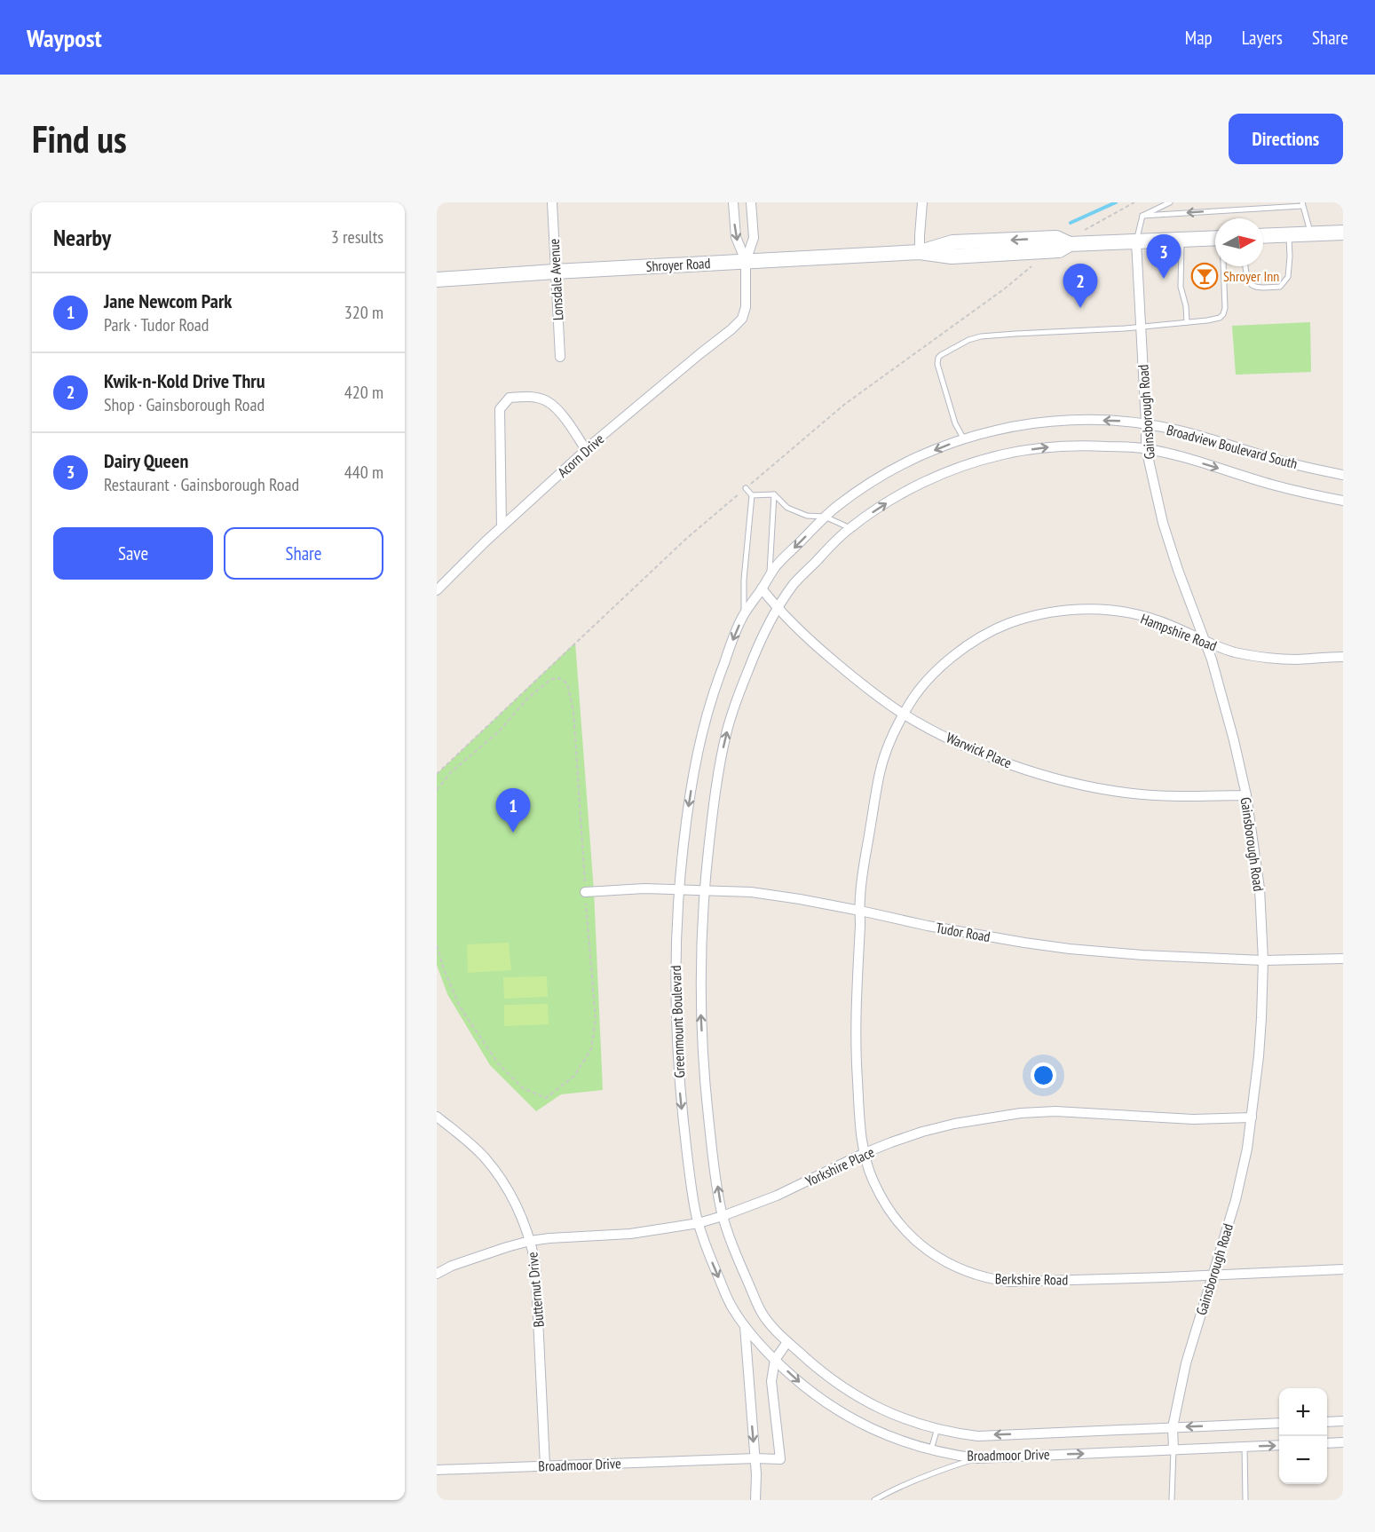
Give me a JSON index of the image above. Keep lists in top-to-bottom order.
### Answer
{
  "streets": {
    "main road": ["Shroyer Road"],
    "street": [
      "Lonsdale Avenue",
      "Gainsborough Road",
      "Broadview Boulevard South",
      "Acorn Drive",
      "Hampshire Road",
      "Warwick Place",
      "Tudor Road",
      "Greenmount Boulevard",
      "Yorkshire Place",
      "Berkshire Road",
      "Butternut Drive",
      "Broadmoor Drive"
    ]
  },
  "crossings": [
    ["Shroyer Road", "Lonsdale Avenue"],
    ["Shroyer Road", "Gainsborough Road"],
    ["Shroyer Road", "Acorn Drive"],
    ["Gainsborough Road", "Broadview Boulevard South"],
    ["Gainsborough Road", "Hampshire Road"],
    ["Gainsborough Road", "Warwick Place"],
    ["Gainsborough Road", "Tudor Road"],
    ["Gainsborough Road", "Yorkshire Place"],
    ["Gainsborough Road", "Berkshire Road"],
    ["Gainsborough Road", "Broadmoor Drive"],
    ["Broadview Boulevard South", "Warwick Place"],
    ["Broadview Boulevard South", "Greenmount Boulevard"],
    ["Hampshire Road", "Warwick Place"],
    ["Hampshire Road", "Tudor Road"],
    ["Hampshire Road", "Berkshire Road"],
    ["Warwick Place", "Greenmount Boulevard"],
    ["Tudor Road", "Greenmount Boulevard"],
    ["Tudor Road", "Berkshire Road"],
    ["Greenmount Boulevard", "Yorkshire Place"],
    ["Greenmount Boulevard", "Broadmoor Drive"],
    ["Yorkshire Place", "Berkshire Road"],
    ["Yorkshire Place", "Butternut Drive"],
    ["Butternut Drive", "Broadmoor Drive"]
  ],
  "places": {
    "bar": ["Shroyer Inn"]
  },
  "north": "right",
  "page": {
    "header": "Waypost",
    "nav": ["Map", "Layers", "Share"],
    "buttons": [
      "Directions",
      ["Save", "Share"]
    ],
    "title": "Find us",
    "heading": ["Nearby", "3 results"],
    "pins": ["3", "2", "1"],
    "list": [
      {
        "mark": "1",
        "name": "Jane Newcom Park",
        "note": "Park · Tudor Road",
        "value": "320 m"
      },
      {
        "mark": "2",
        "name": "Kwik-n-Kold Drive Thru",
        "note": "Shop · Gainsborough Road",
        "value": "420 m"
      },
      {
        "mark": "3",
        "name": "Dairy Queen",
        "note": "Restaurant · Gainsborough Road",
        "value": "440 m"
      }
    ],
    "map_buttons": ["+", "−"]
  }
}
